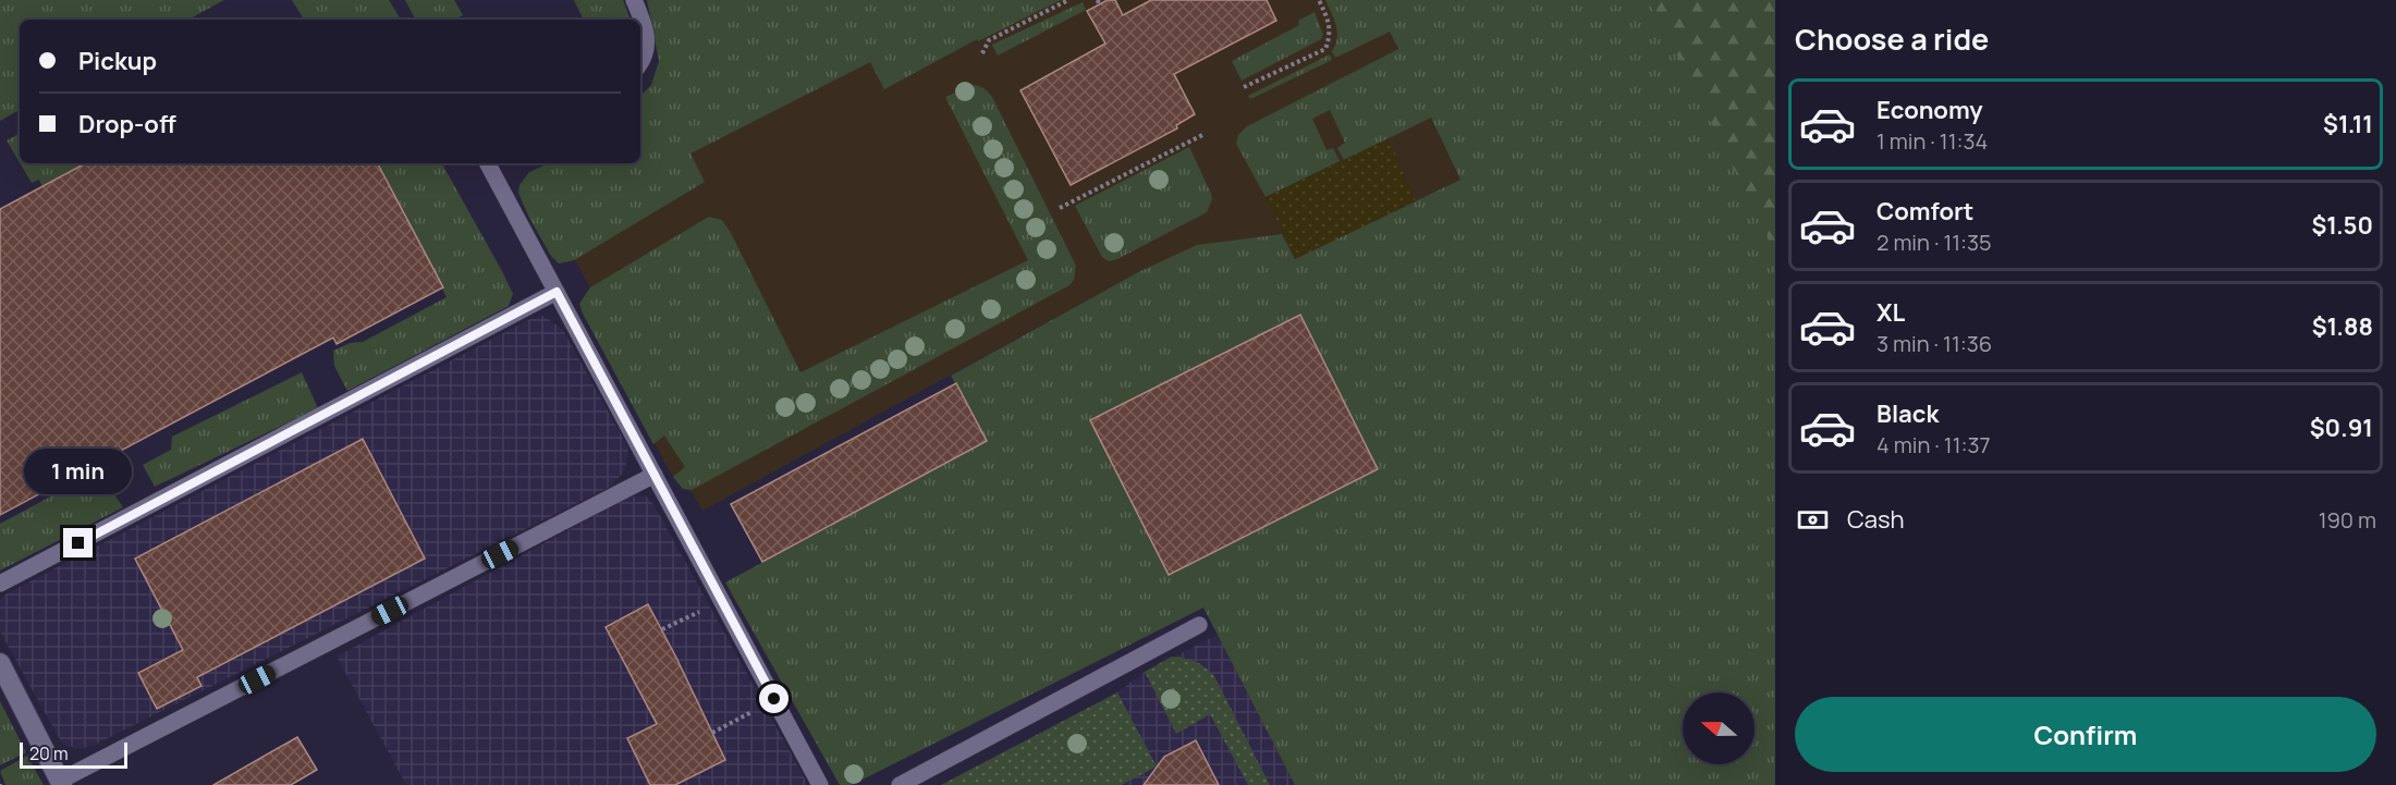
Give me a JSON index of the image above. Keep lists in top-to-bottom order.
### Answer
{
  "scale_bar": "20 m",
  "north": "left",
  "page": {
    "heading": "Choose a ride",
    "banner": ["Pickup", "Drop-off"],
    "list": [
      {
        "name": "Economy",
        "note": "1 min · 11:34",
        "value": "$1.11"
      },
      {
        "name": "Comfort",
        "note": "2 min · 11:35",
        "value": "$1.50"
      },
      {
        "name": "XL",
        "note": "3 min · 11:36",
        "value": "$1.88"
      },
      {
        "name": "Black",
        "note": "4 min · 11:37",
        "value": "$0.91"
      }
    ],
    "bubble": "1 min",
    "pay": ["Cash", "190 m"],
    "buttons": "Confirm",
    "scale": "20 m"
  }
}
